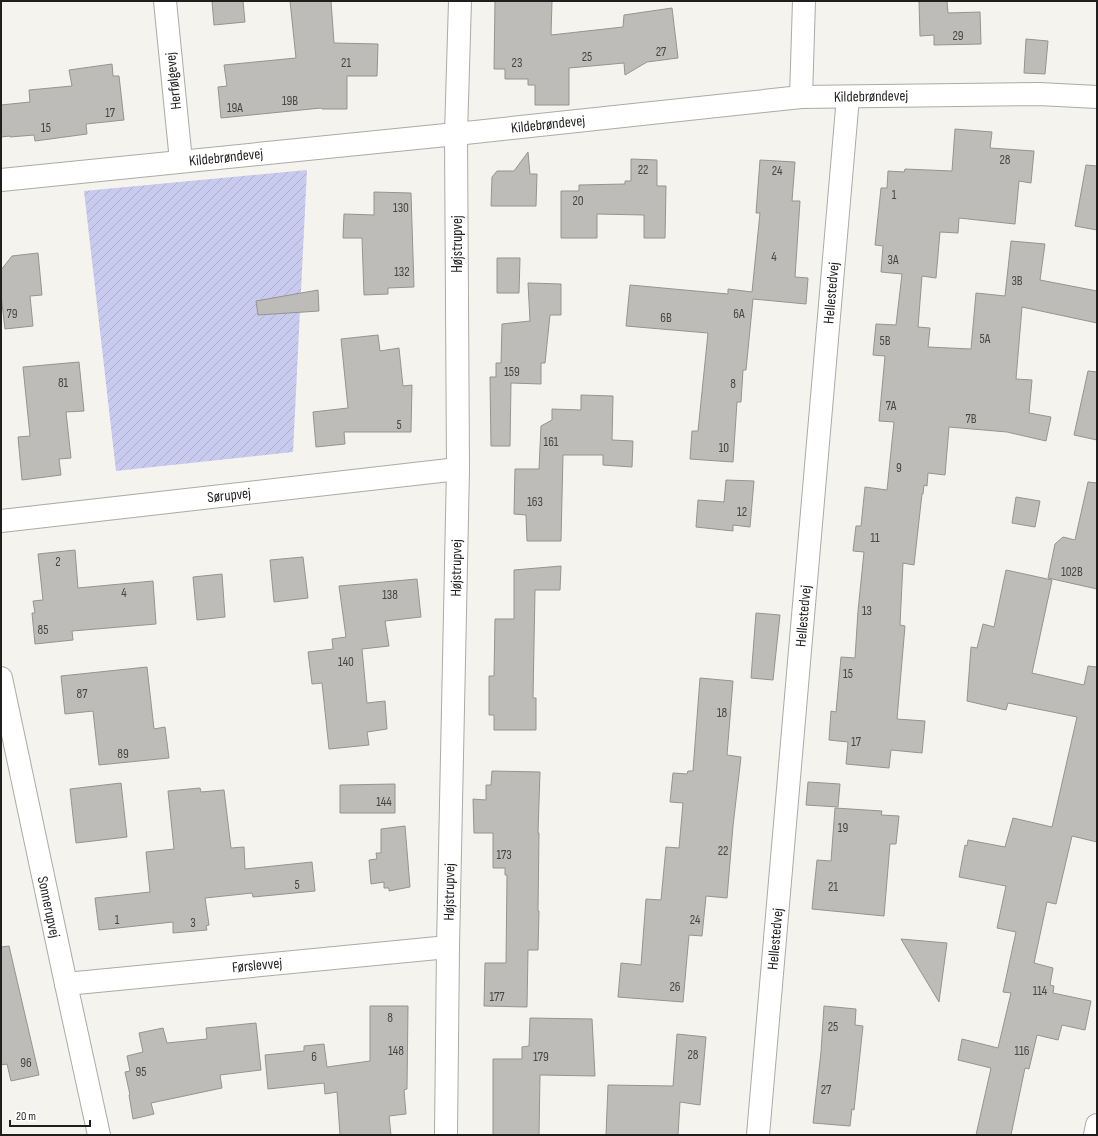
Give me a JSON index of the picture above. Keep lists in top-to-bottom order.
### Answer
{
  "streets": {
    "street": [
      "Herfølgevej",
      "Kildebrøndevej",
      "Højstrupvej",
      "Hellestedvej",
      "Sørupvej",
      "Sonnerupvej",
      "Førslevvej"
    ]
  },
  "crossings": [
    ["Herfølgevej", "Kildebrøndevej"],
    ["Kildebrøndevej", "Højstrupvej"],
    ["Kildebrøndevej", "Hellestedvej"],
    ["Højstrupvej", "Sørupvej"],
    ["Højstrupvej", "Førslevvej"],
    ["Sonnerupvej", "Førslevvej"]
  ],
  "house_numbers": [
    "29",
    "27",
    "25",
    "21",
    "23",
    "19B",
    "19A",
    "17",
    "15",
    "28",
    "22",
    "24",
    "1",
    "20",
    "130",
    "4",
    "3A",
    "132",
    "3B",
    "79",
    "6A",
    "6B",
    "5A",
    "5B",
    "159",
    "81",
    "8",
    "7A",
    "7B",
    "5",
    "161",
    "10",
    "9",
    "163",
    "12",
    "11",
    "2",
    "102B",
    "4",
    "138",
    "13",
    "85",
    "140",
    "15",
    "87",
    "18",
    "17",
    "89",
    "144",
    "19",
    "22",
    "173",
    "5",
    "21",
    "1",
    "24",
    "3",
    "26",
    "114",
    "177",
    "8",
    "25",
    "148",
    "116",
    "28",
    "6",
    "179",
    "96",
    "95",
    "27"
  ],
  "scale_bar": "20 m"
}
